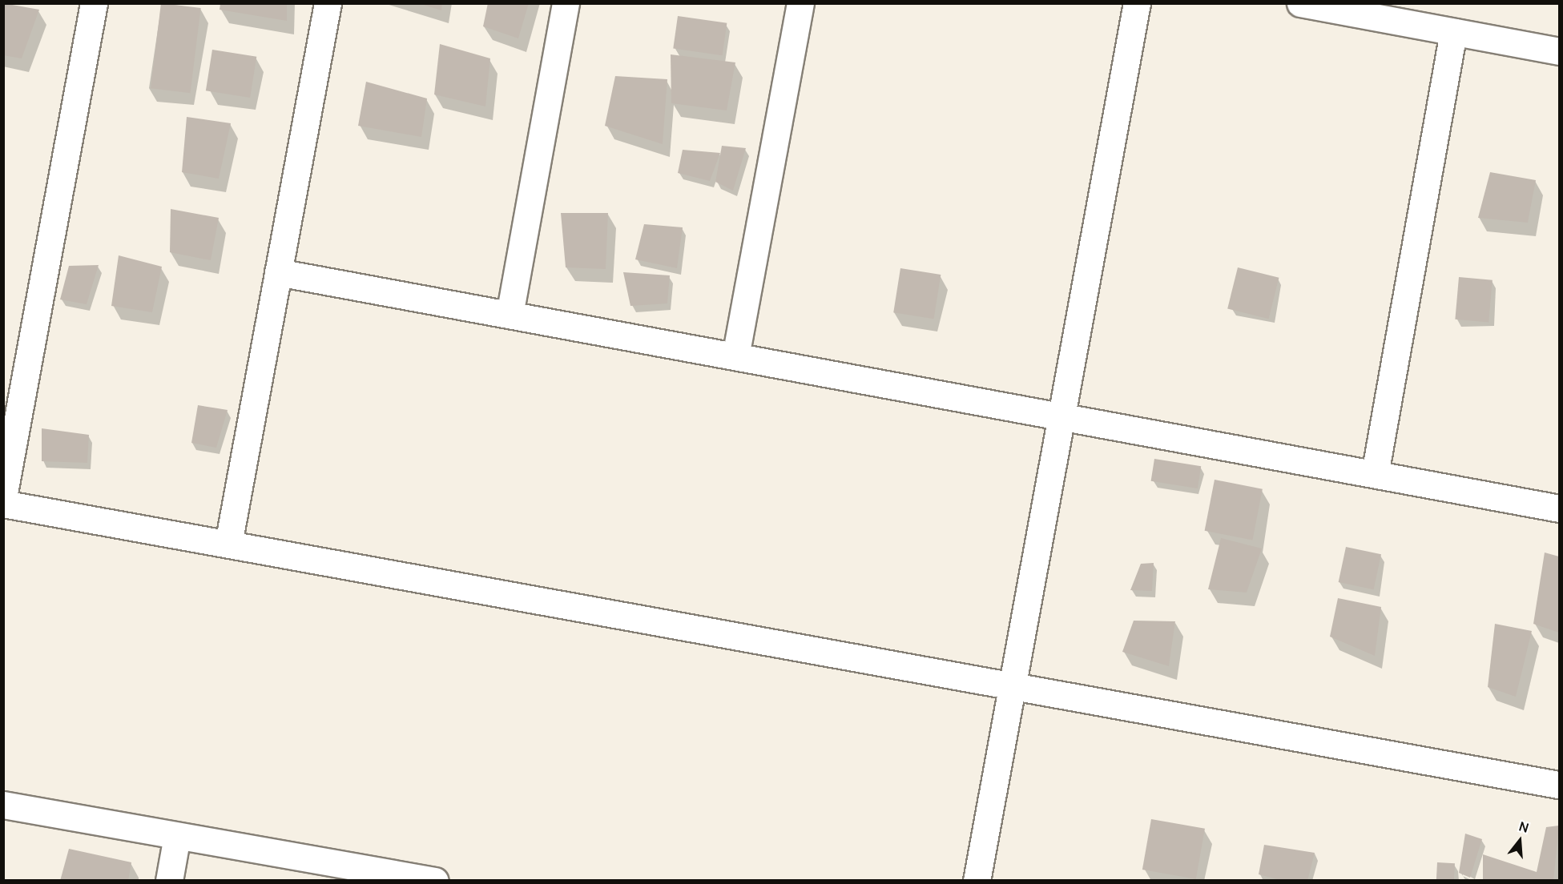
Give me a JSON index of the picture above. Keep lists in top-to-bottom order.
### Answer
{
  "north": "top"
}
